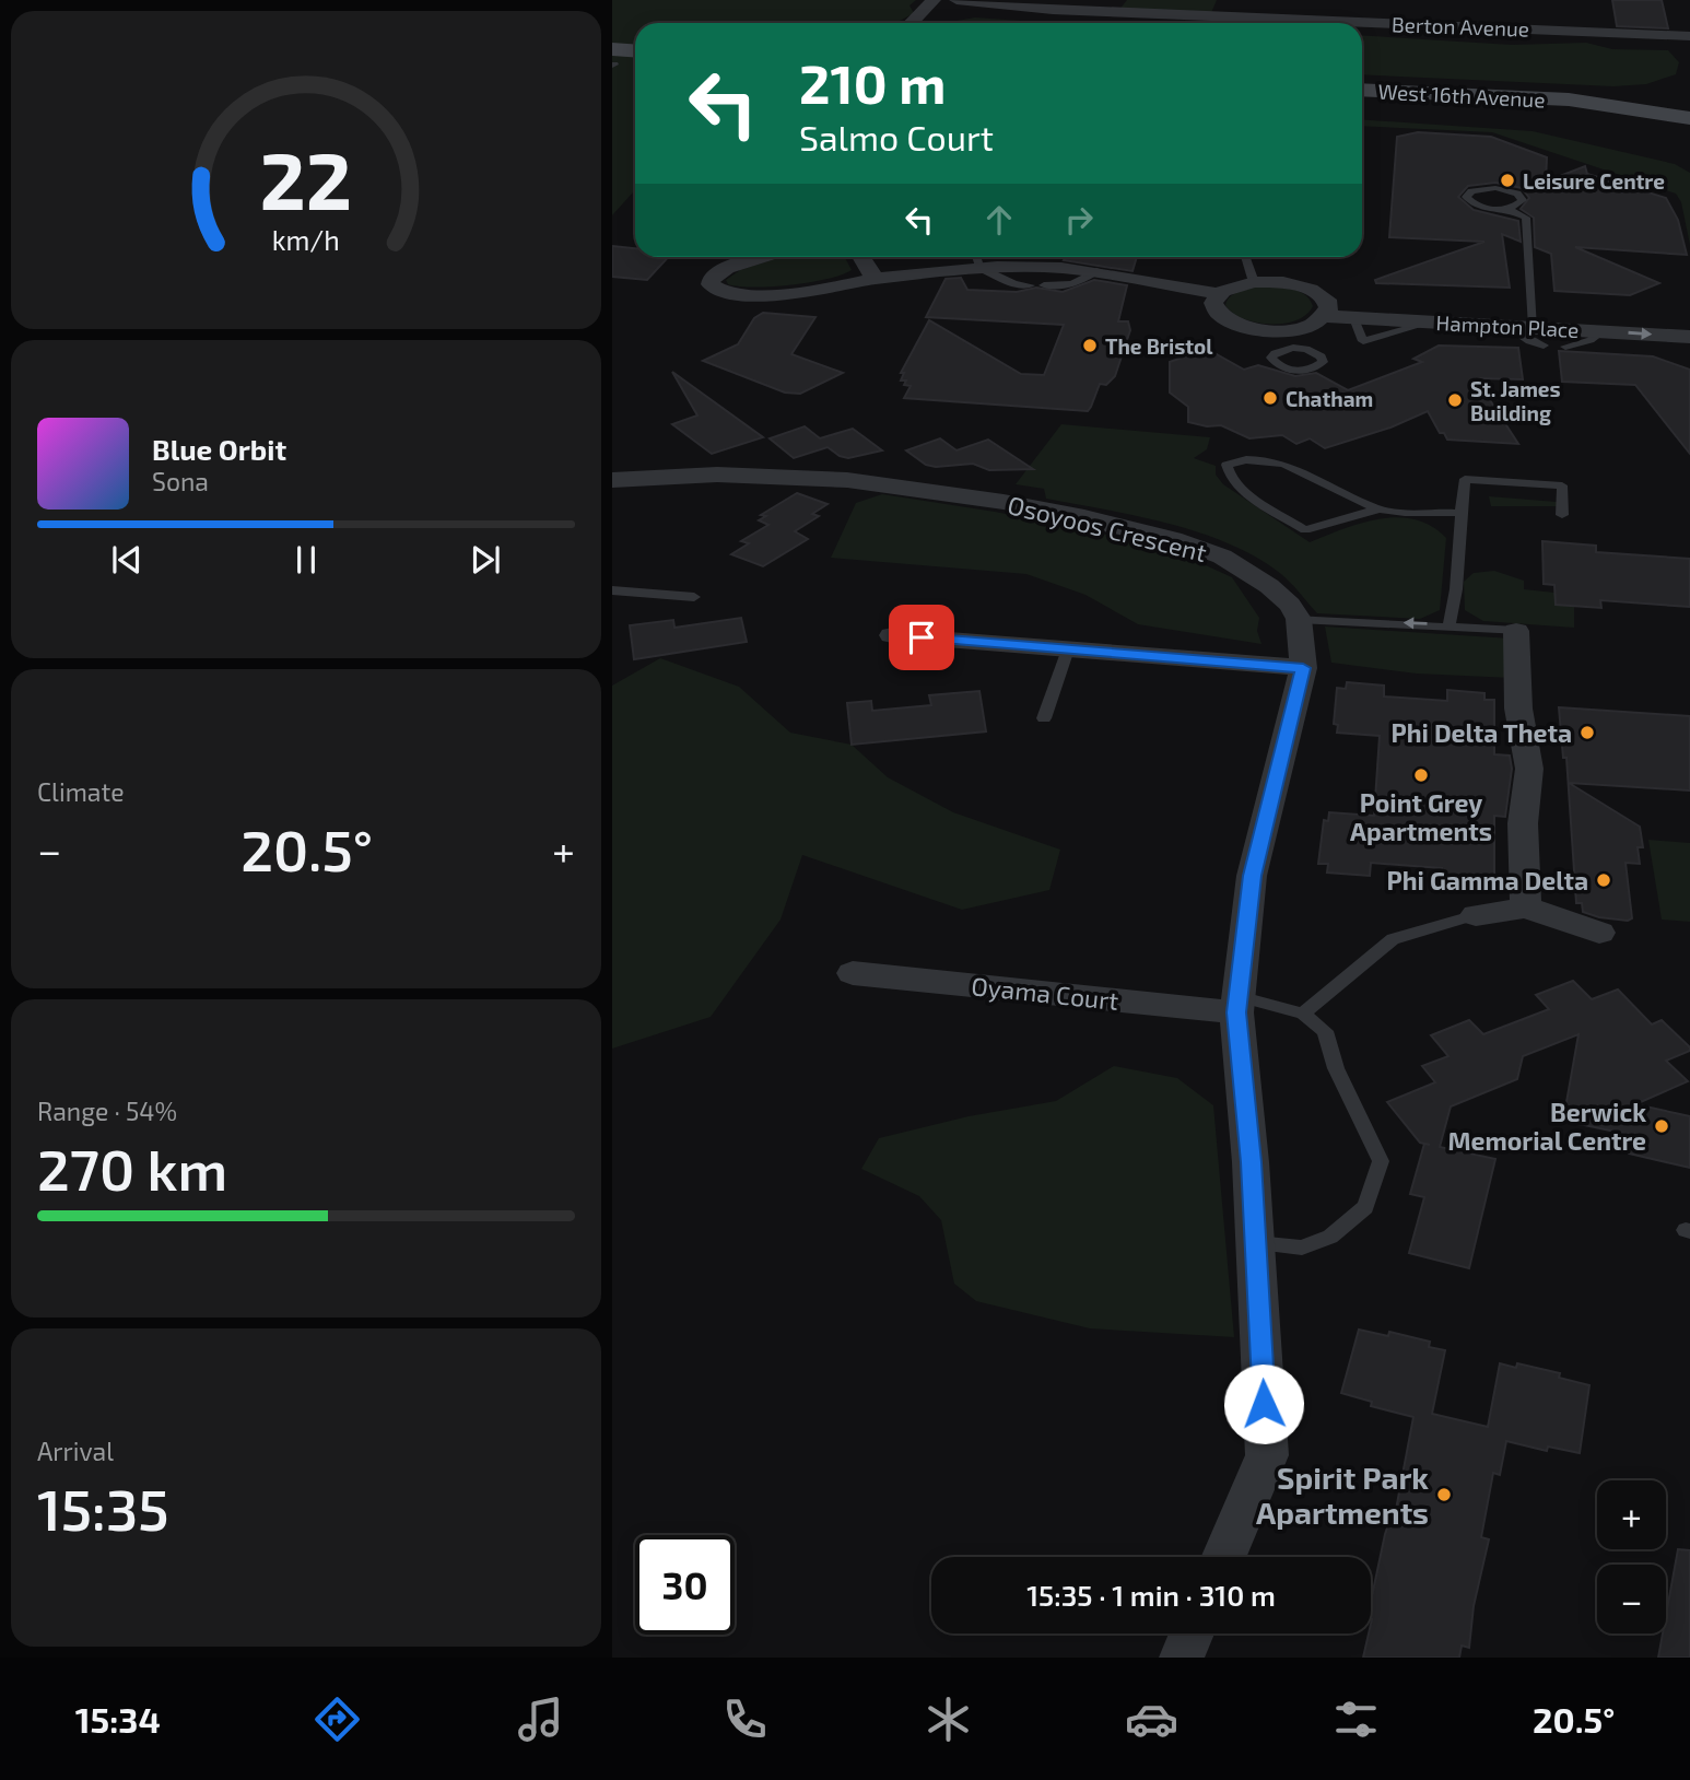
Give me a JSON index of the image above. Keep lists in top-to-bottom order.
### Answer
{
  "streets": {
    "main road": ["West 16th Avenue"],
    "street": [
      "Berton Avenue",
      "Hampton Place",
      "Osoyoos Crescent",
      "Oyama Court"
    ]
  },
  "places": [
    "Leisure Centre",
    "The Bristol",
    "Chatham",
    "St. James Building",
    "Phi Delta Theta",
    "Point Grey Apartments",
    "Phi Gamma Delta",
    "Berwick Memorial Centre",
    "Spirit Park Apartments"
  ],
  "page": {
    "turn": ["210 m", "Salmo Court"],
    "song": ["Blue Orbit", "Sona"],
    "tile": [
      "Climate",
      ["Range · 54%", "270 km"],
      ["Arrival", "15:35"]
    ],
    "heat": ["−", "20.5°", "+"],
    "map_buttons": ["+", "−"],
    "limit": "30",
    "trip": "15:35 · 1 min · 310 m",
    "tabs": ["15:34", "20.5°"],
    "gauge": ["22", "km/h"]
  }
}
